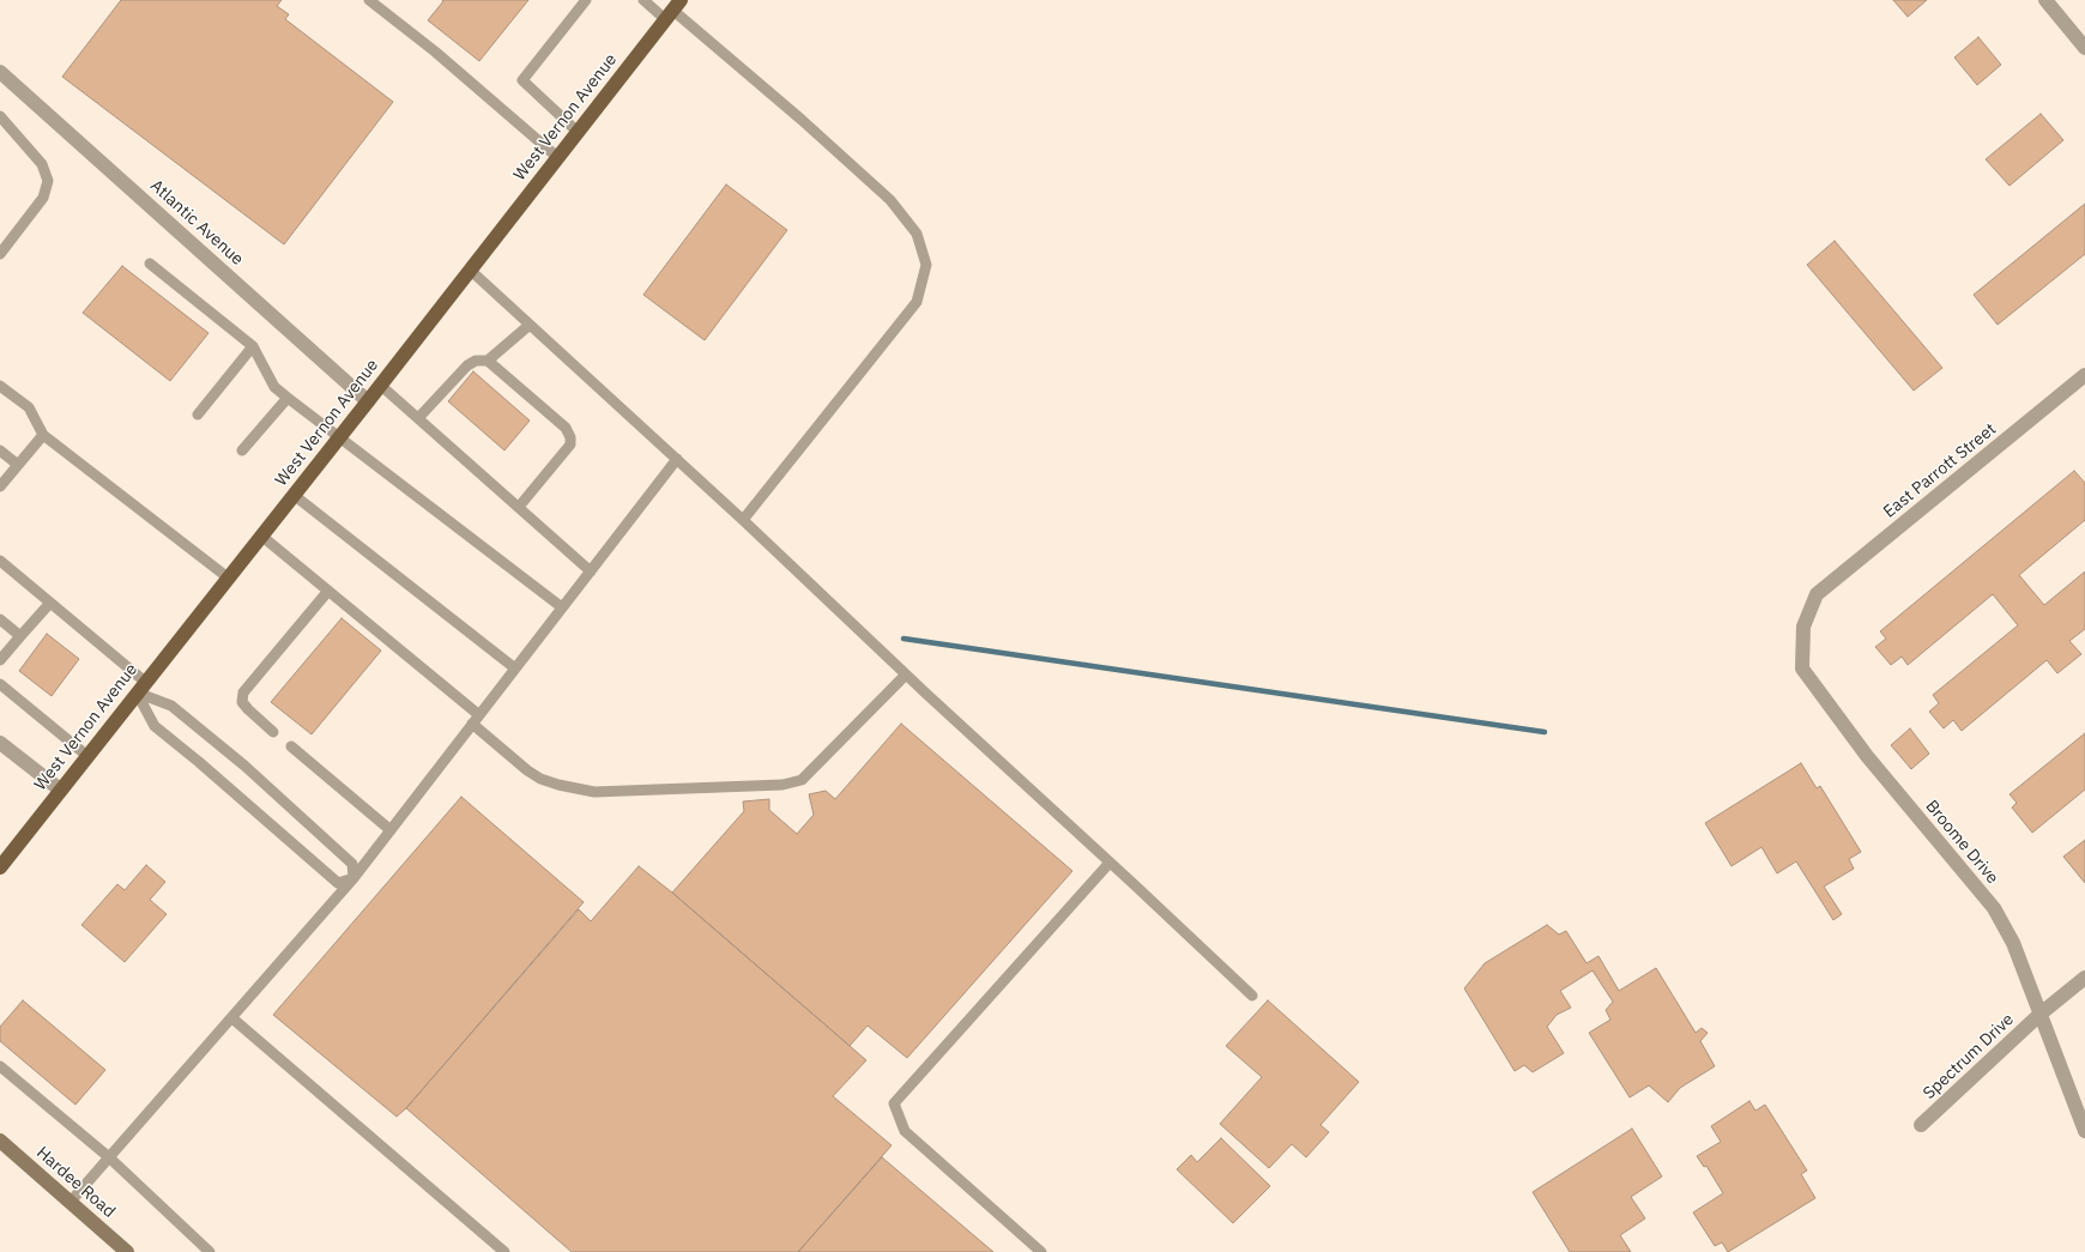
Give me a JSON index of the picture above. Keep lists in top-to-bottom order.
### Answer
{
  "streets": {
    "main road": ["West Vernon Avenue"],
    "street": [
      "Atlantic Avenue",
      "East Parrott Street",
      "Broome Drive",
      "Spectrum Drive",
      "Hardee Road"
    ]
  },
  "crossings": [
    ["West Vernon Avenue", "Atlantic Avenue"],
    ["East Parrott Street", "Broome Drive"],
    ["Broome Drive", "Spectrum Drive"]
  ]
}
